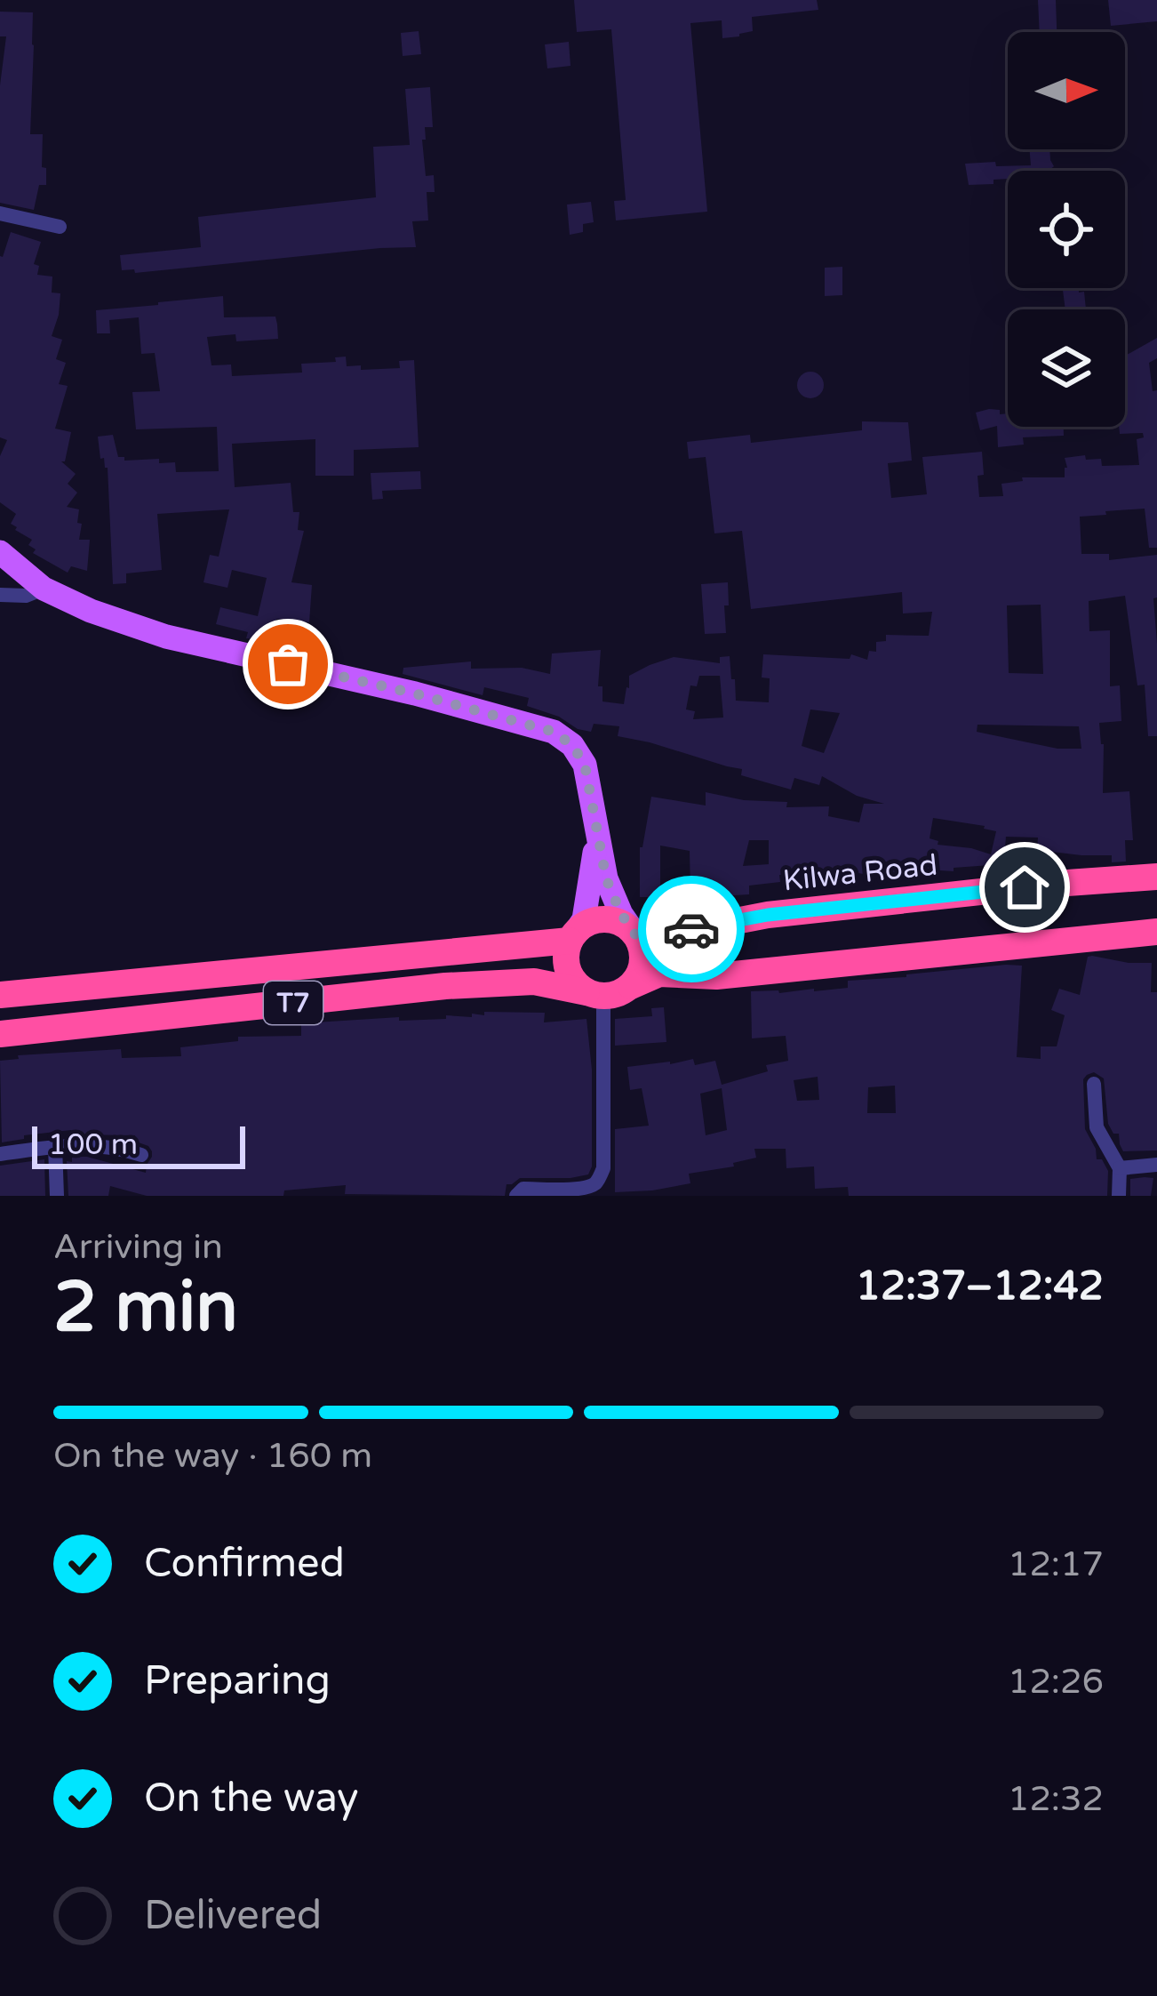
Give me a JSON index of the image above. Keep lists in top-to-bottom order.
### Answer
{
  "streets": {
    "highway": ["Kilwa Road", "T7"]
  },
  "crossings": [
    ["Kilwa Road", "T7"]
  ],
  "scale_bar": "100 m",
  "north": "right",
  "page": {
    "scale": "100 m",
    "heading": ["2 min", "Arriving in", "12:37–12:42"],
    "bar": "On the way · 160 m",
    "list": [
      ["Confirmed", "12:17"],
      ["Preparing", "12:26"],
      ["On the way", "12:32"],
      "Delivered"
    ]
  }
}
